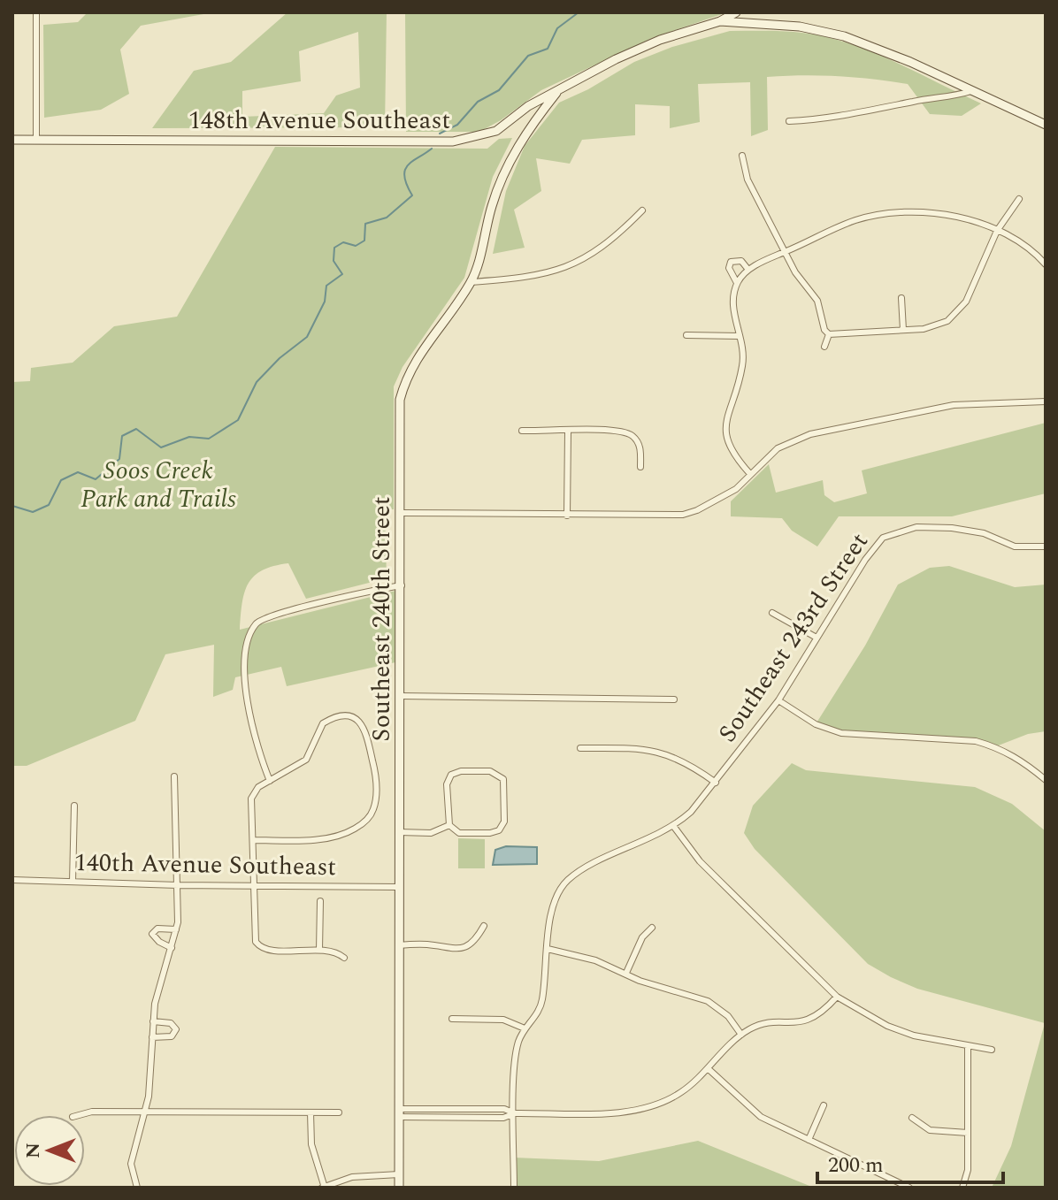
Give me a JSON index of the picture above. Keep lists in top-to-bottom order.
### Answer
{
  "streets": {
    "main road": ["148th Avenue Southeast", "Southeast 240th Street"],
    "street": ["Southeast 243rd Street", "140th Avenue Southeast"]
  },
  "crossings": [
    ["148th Avenue Southeast", "Southeast 240th Street"],
    ["Southeast 240th Street", "140th Avenue Southeast"]
  ],
  "parks": ["Soos Creek Park and Trails"],
  "scale_bar": "200 m",
  "north": "left"
}
